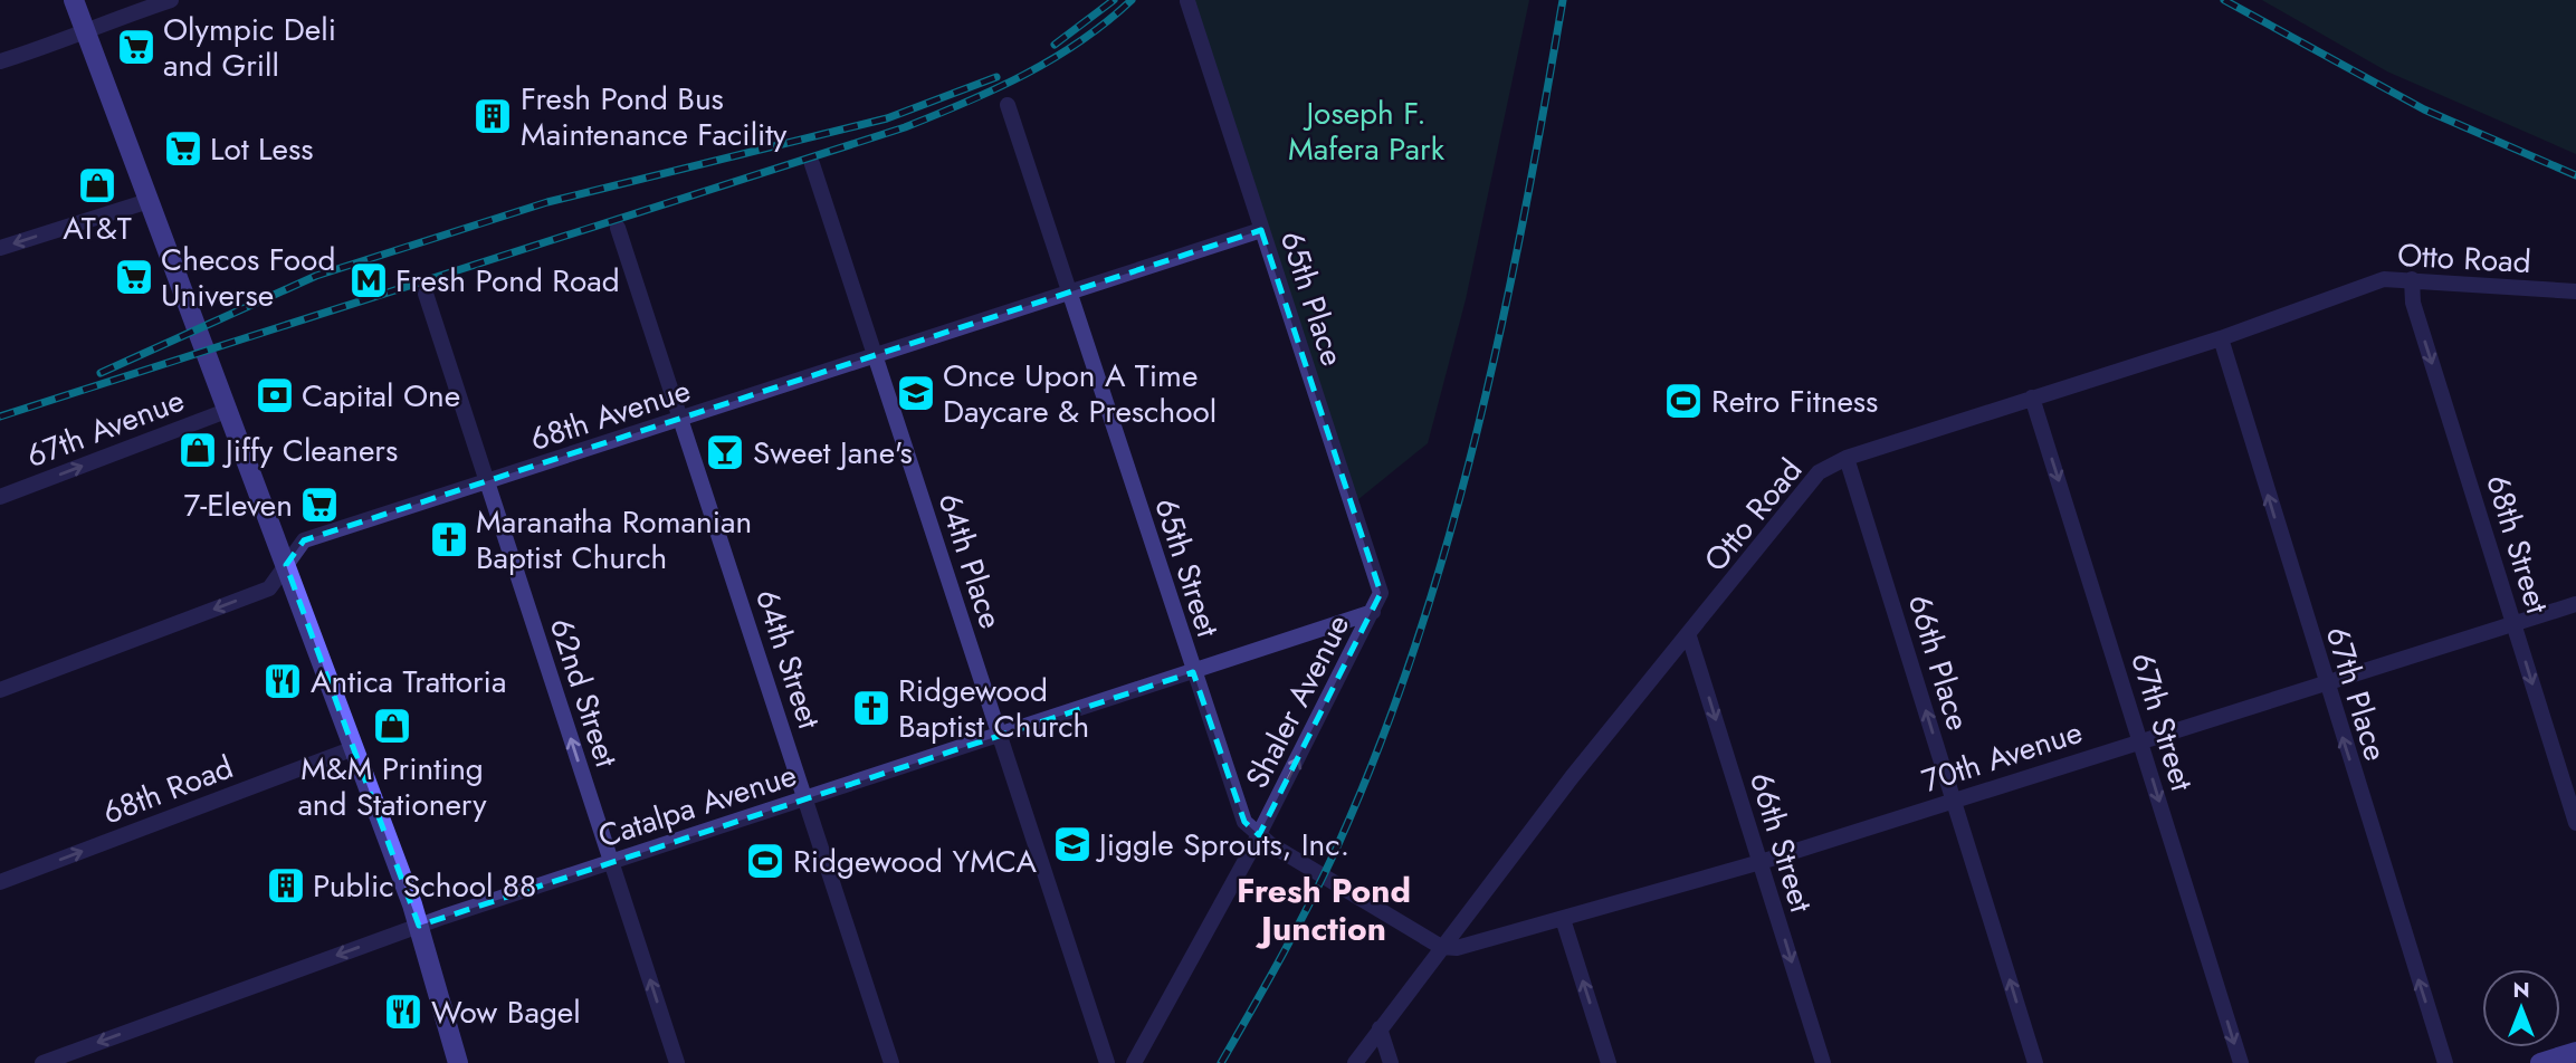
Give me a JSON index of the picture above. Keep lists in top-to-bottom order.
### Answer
{
  "streets": {
    "street": [
      "Otto Road",
      "65th Place",
      "68th Avenue",
      "67th Avenue",
      "68th Street",
      "64th Place",
      "65th Street",
      "64th Street",
      "66th Place",
      "62nd Street",
      "67th Place",
      "Shaler Avenue",
      "67th Street",
      "70th Avenue",
      "68th Road",
      "Catalpa Avenue",
      "66th Street"
    ]
  },
  "crossings": [
    ["Otto Road", "68th Street"],
    ["Otto Road", "65th Street"],
    ["Otto Road", "66th Place"],
    ["Otto Road", "67th Place"],
    ["Otto Road", "67th Street"],
    ["Otto Road", "70th Avenue"],
    ["Otto Road", "66th Street"],
    ["65th Place", "68th Avenue"],
    ["65th Place", "Shaler Avenue"],
    ["65th Place", "Catalpa Avenue"],
    ["68th Avenue", "64th Place"],
    ["68th Avenue", "65th Street"],
    ["68th Avenue", "64th Street"],
    ["68th Avenue", "62nd Street"],
    ["68th Street", "70th Avenue"],
    ["64th Place", "Catalpa Avenue"],
    ["65th Street", "Shaler Avenue"],
    ["65th Street", "70th Avenue"],
    ["65th Street", "Catalpa Avenue"],
    ["64th Street", "Catalpa Avenue"],
    ["66th Place", "70th Avenue"],
    ["62nd Street", "Catalpa Avenue"],
    ["67th Place", "70th Avenue"],
    ["Shaler Avenue", "Catalpa Avenue"],
    ["67th Street", "70th Avenue"],
    ["70th Avenue", "66th Street"]
  ],
  "one_way": [
    "67th Avenue",
    "68th Street",
    "66th Place",
    "62nd Street",
    "67th Place",
    "Shaler Avenue",
    "67th Street",
    "68th Road",
    "66th Street"
  ],
  "districts": ["Fresh Pond Junction"],
  "parks": ["Joseph F. Mafera Park"],
  "places": {
    "supermarket": [
      "Olympic Deli and Grill",
      "Lot Less",
      "Checos Food Universe",
      "7-Eleven"
    ],
    "building": ["Fresh Pond Bus Maintenance Facility", "Public School 88"],
    "shop": ["AT&T", "Jiffy Cleaners", "M&M Printing and Stationery"],
    "metro station": ["Fresh Pond Road"],
    "school or university": ["Once Upon A Time Daycare & Preschool", "Jiggle Sprouts, Inc."],
    "bank": ["Capital One"],
    "sports": ["Retro Fitness", "Ridgewood YMCA"],
    "bar": ["Sweet Jane's"],
    "church": ["Maranatha Romanian Baptist Church", "Ridgewood Baptist Church"],
    "restaurant": ["Antica Trattoria", "Wow Bagel"]
  },
  "north": "top"
}
